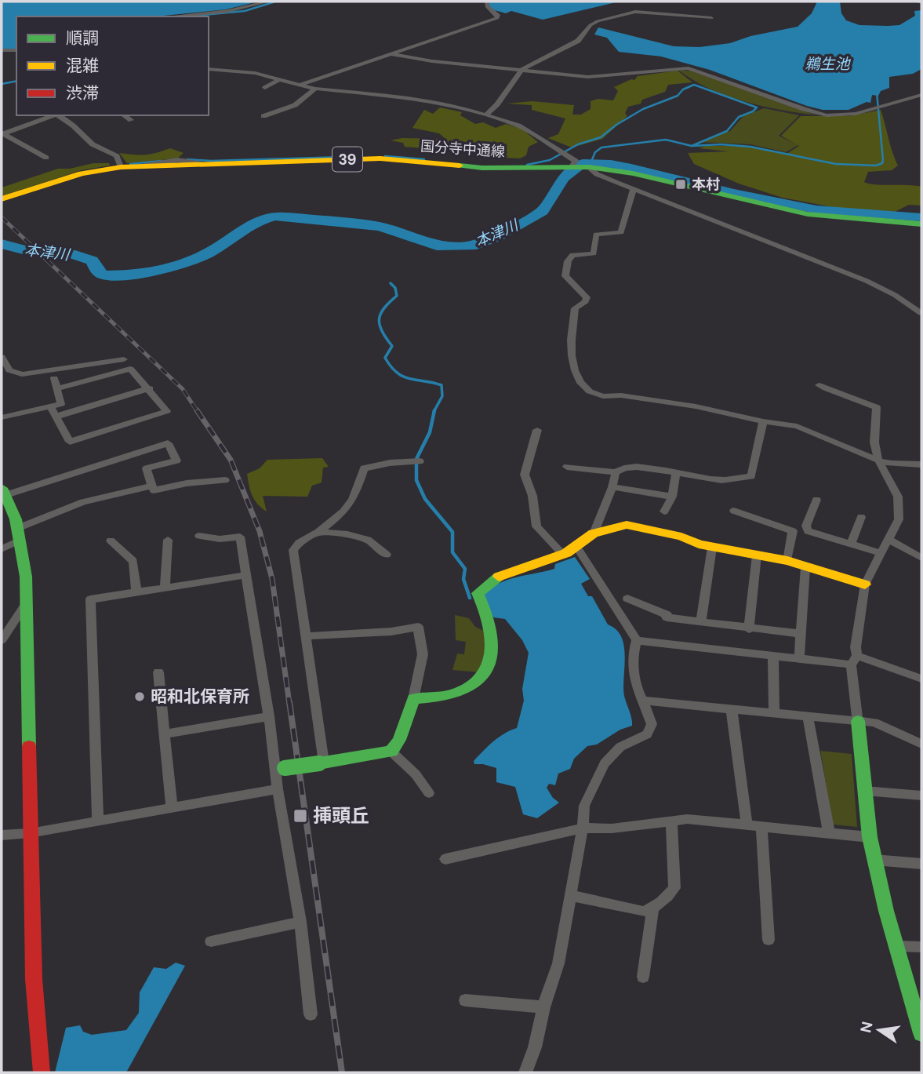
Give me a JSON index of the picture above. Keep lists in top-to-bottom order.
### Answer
{
  "streets": {
    "main road": ["国分寺中通線", "39"]
  },
  "water": ["鵜生池", "本津川"],
  "places": {
    "transit": ["本村", "挿頭丘"],
    "other": ["昭和北保育所"]
  },
  "legend": ["順調", "混雑", "渋滞"],
  "north": "left"
}
